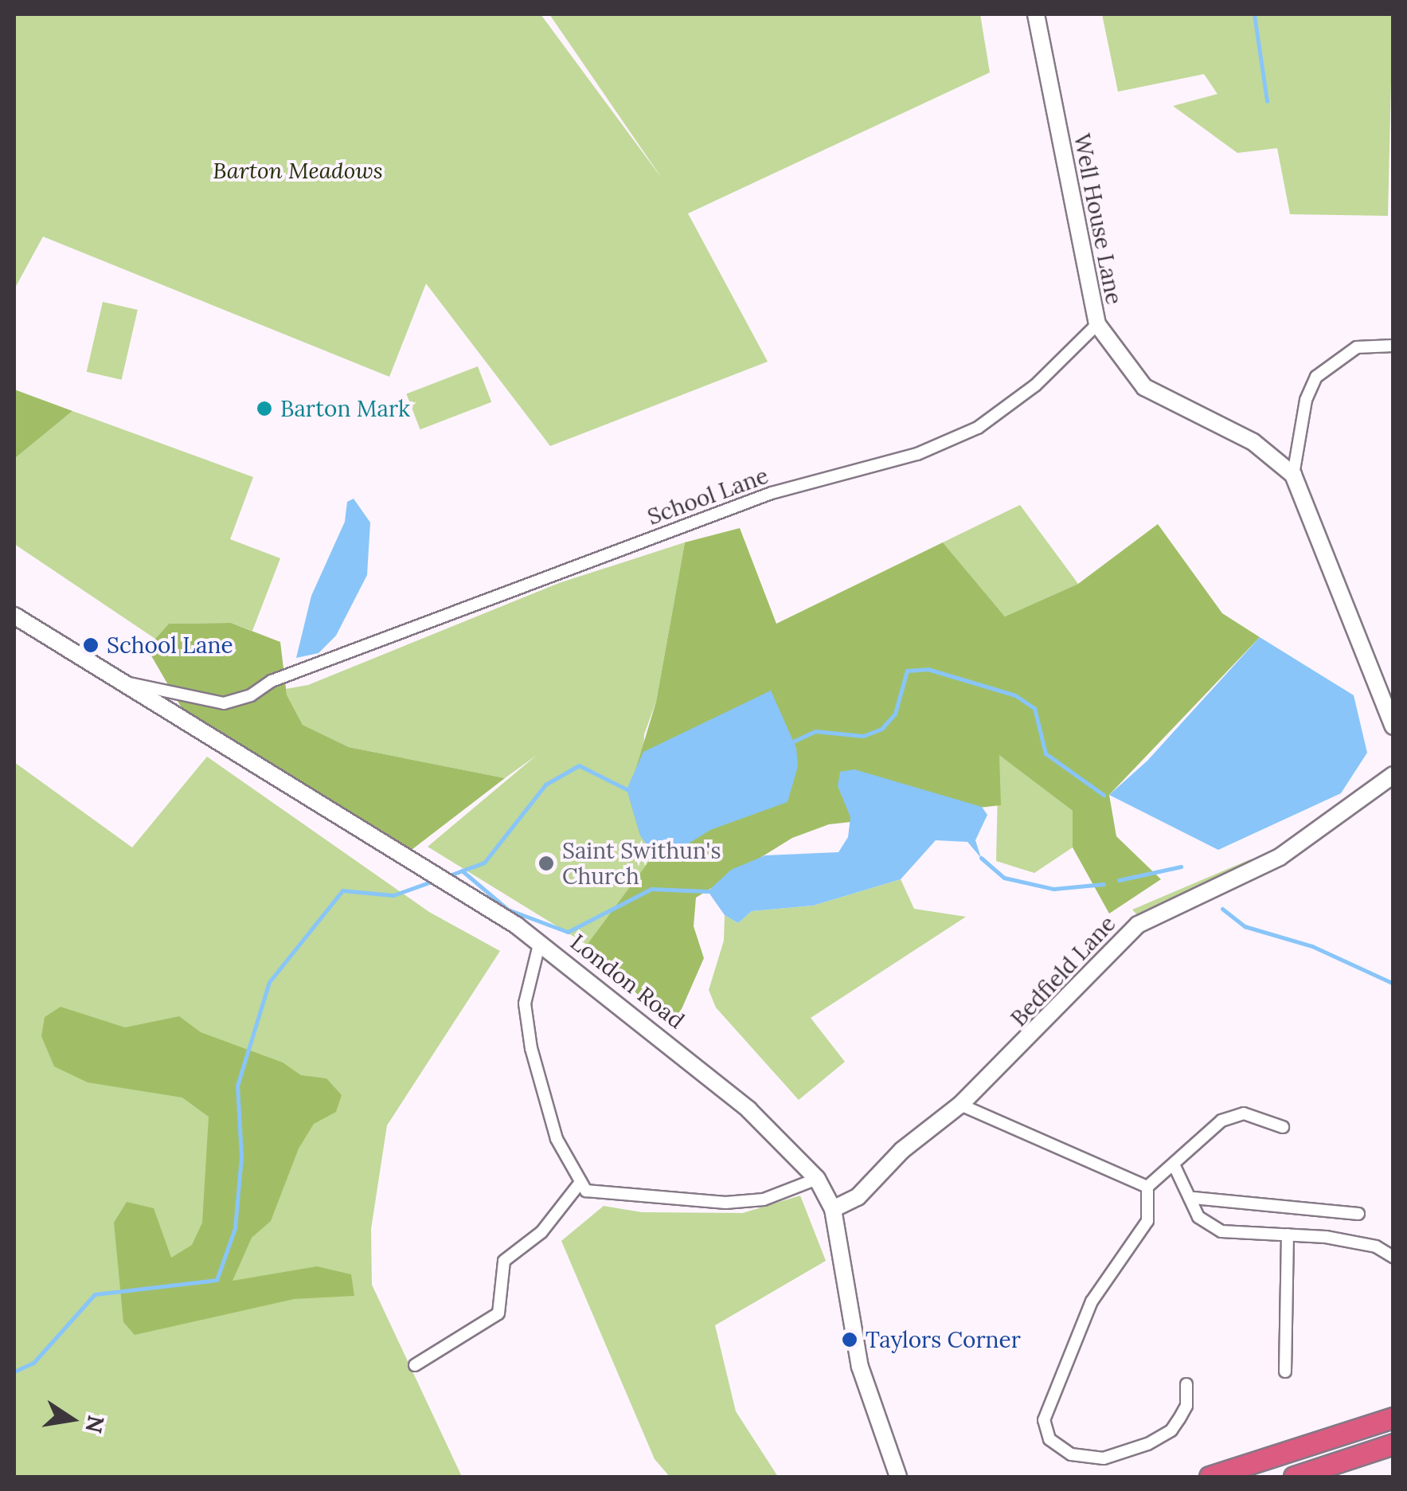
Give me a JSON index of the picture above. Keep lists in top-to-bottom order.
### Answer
{
  "streets": {
    "street": [
      "Well House Lane",
      "School Lane",
      "Bedfield Lane",
      "London Road"
    ]
  },
  "crossings": [
    ["Well House Lane", "School Lane"],
    ["School Lane", "London Road"],
    ["Bedfield Lane", "London Road"]
  ],
  "parks": ["Barton Meadows"],
  "places": [
    "Barton Mark",
    "School Lane",
    "Saint Swithun's Church",
    "Taylors Corner"
  ],
  "north": "right"
}
